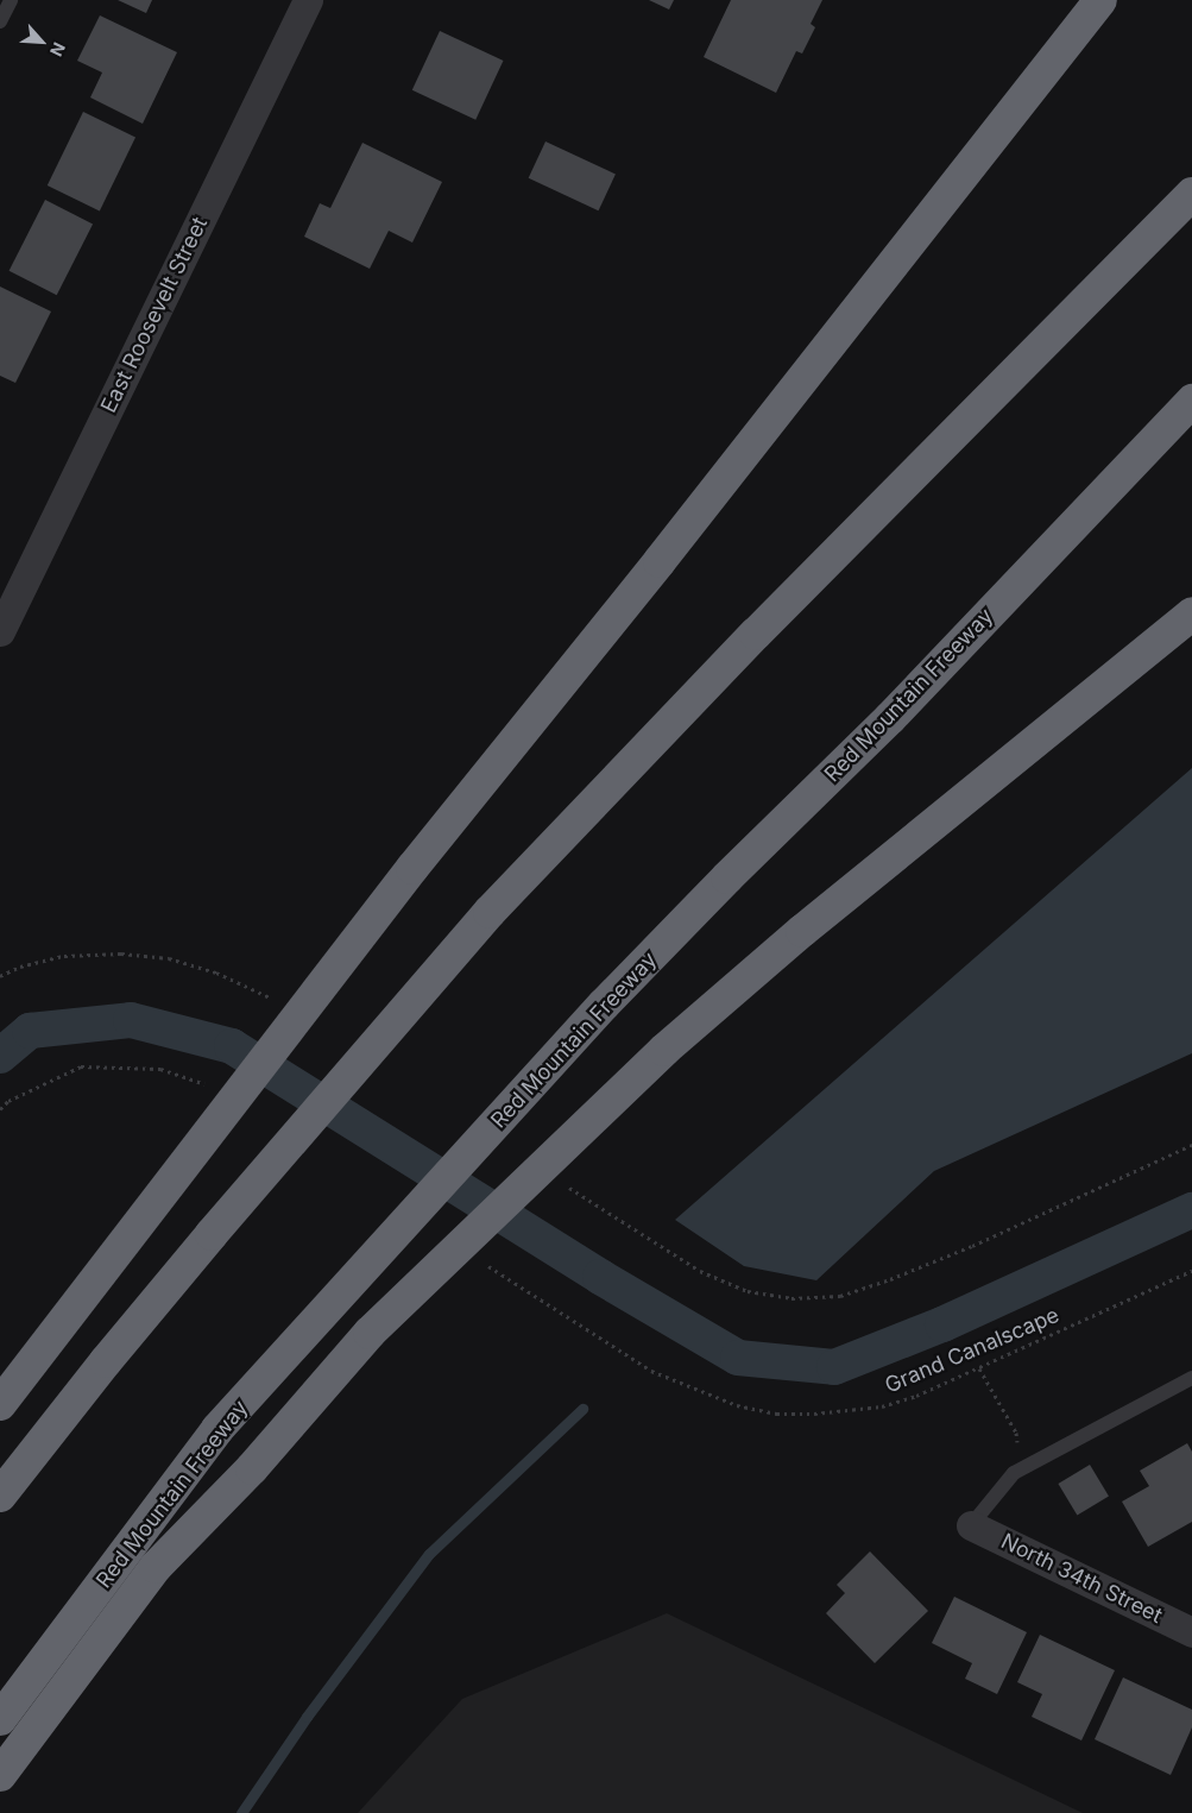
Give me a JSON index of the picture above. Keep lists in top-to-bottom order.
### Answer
{
  "streets": {
    "highway": ["Red Mountain Freeway"],
    "street": ["East Roosevelt Street", "North 34th Street"],
    "path": ["Grand Canalscape"]
  },
  "north": "bottom right"
}
